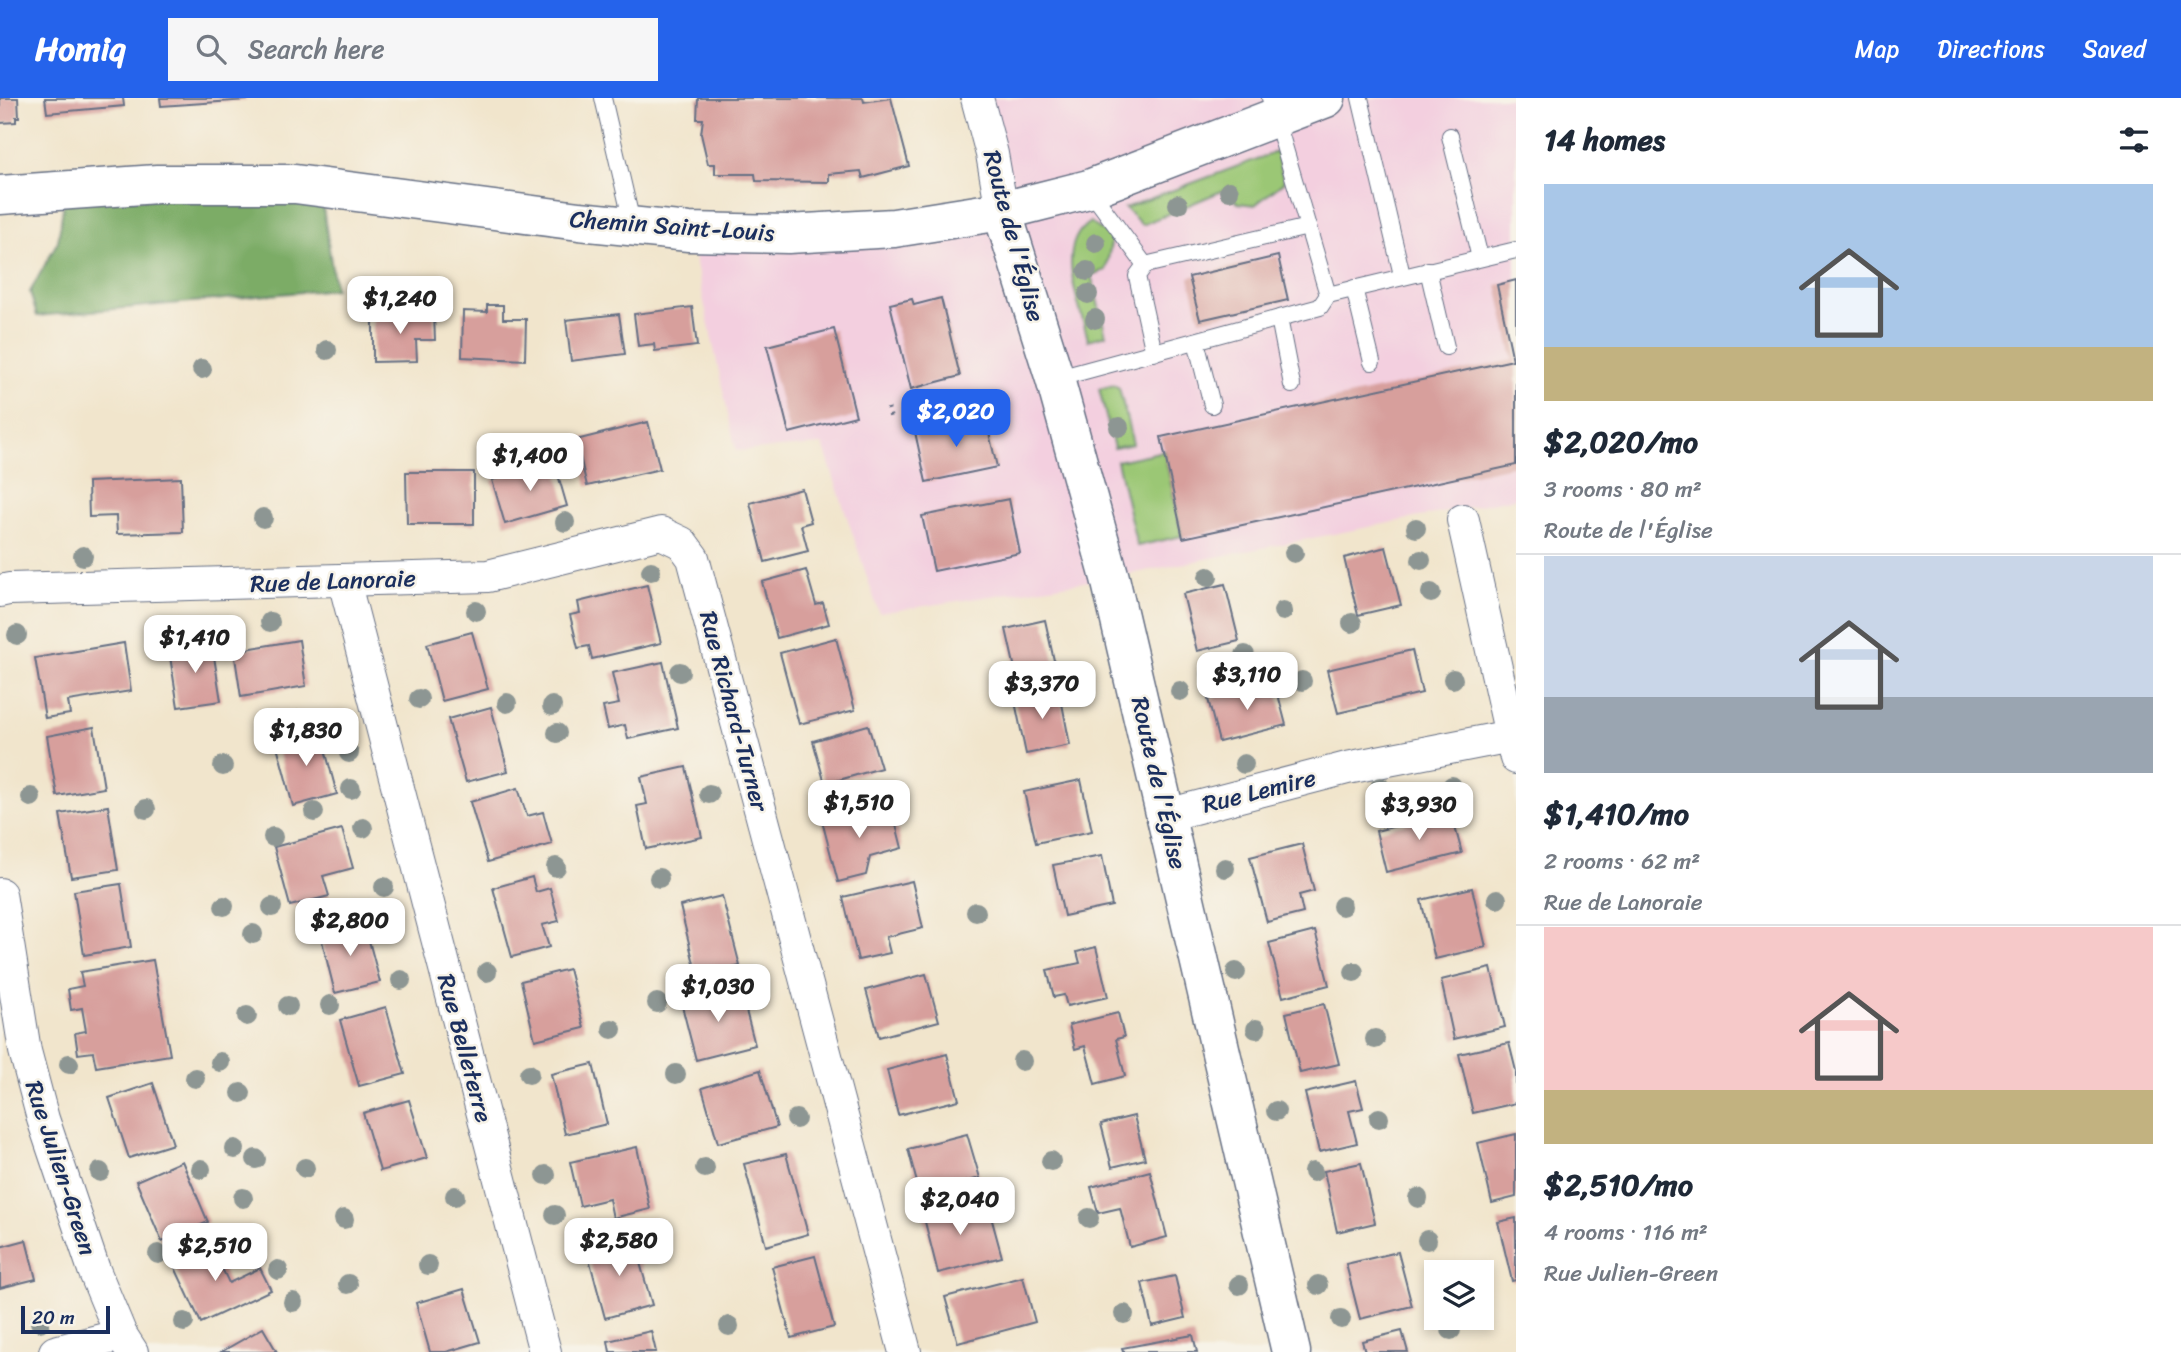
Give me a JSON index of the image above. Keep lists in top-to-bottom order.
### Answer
{
  "streets": {
    "street": [
      "Chemin Saint-Louis",
      "Route de l'Église",
      "Rue de Lanoraie",
      "Rue Richard-Turner",
      "Rue Lemire",
      "Rue Belleterre",
      "Rue Julien-Green"
    ]
  },
  "crossings": [
    ["Chemin Saint-Louis", "Route de l'Église"],
    ["Route de l'Église", "Rue Lemire"],
    ["Rue de Lanoraie", "Rue Richard-Turner"],
    ["Rue de Lanoraie", "Rue Belleterre"]
  ],
  "scale_bar": "20 m",
  "page": {
    "header": "Homiq",
    "search": "Search here",
    "nav": ["Map", "Directions", "Saved"],
    "heading": "14 homes",
    "list": [
      {
        "name": "$2,020/mo",
        "note": "3 rooms · 80 m² · Route de l'Église"
      },
      {
        "name": "$1,410/mo",
        "note": "2 rooms · 62 m² · Rue de Lanoraie"
      },
      {
        "name": "$2,510/mo",
        "note": "4 rooms · 116 m² · Rue Julien-Green"
      }
    ],
    "price": [
      "$1,240",
      "$2,020",
      "$1,400",
      "$1,410",
      "$3,110",
      "$3,370",
      "$1,830",
      "$1,510",
      "$3,930",
      "$2,800",
      "$1,030",
      "$2,040",
      "$2,580",
      "$2,510"
    ],
    "scale": "20 m"
  }
}
